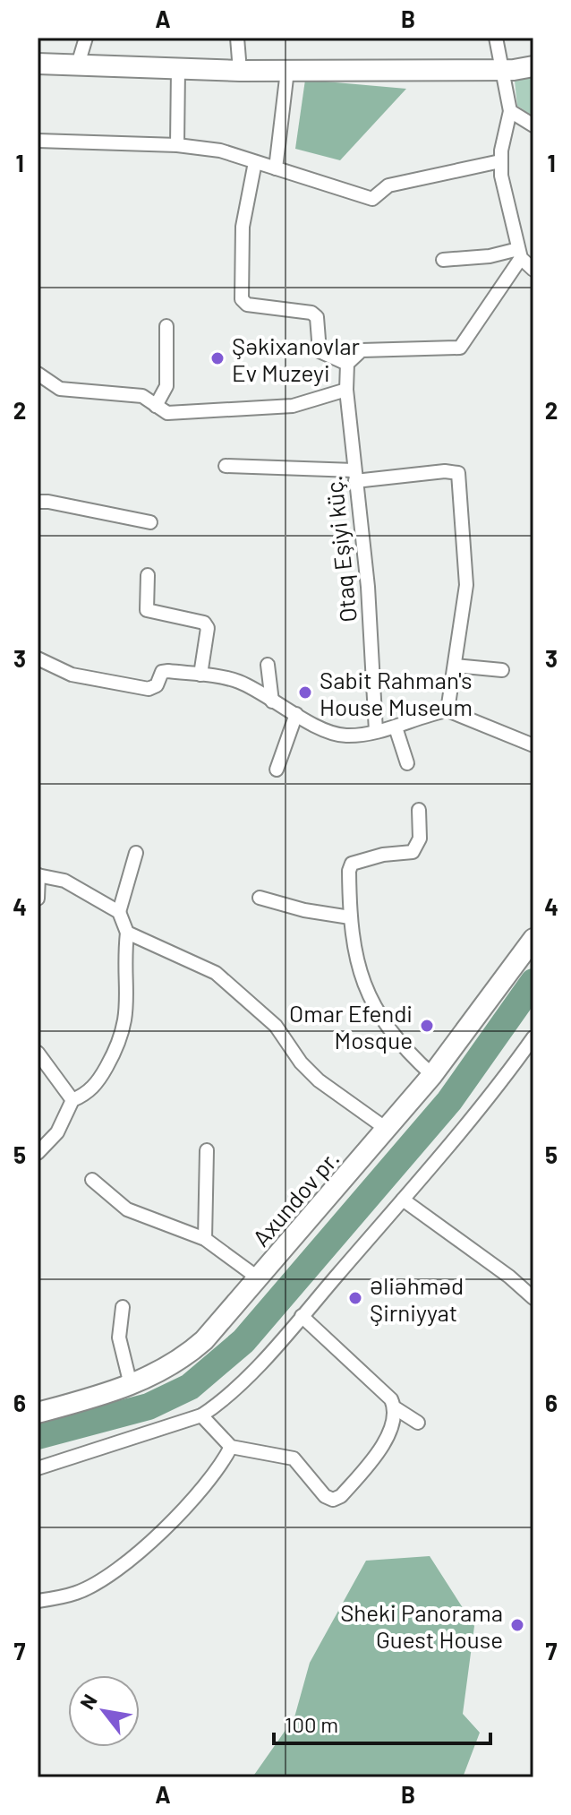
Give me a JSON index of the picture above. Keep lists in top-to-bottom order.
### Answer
{
  "streets": {
    "street": ["Otaq Eşiyi küç.", "Axundov pr."]
  },
  "places": [
    "Şəkixanovlar Ev Muzeyi",
    "Sabit Rahman's House Museum",
    "Omar Efendi Mosque",
    "Əliəhməd Şirniyyat",
    "Sheki Panorama Guest House"
  ],
  "scale_bar": "100 m",
  "north": "top left",
  "grid": {
    "columns": ["A", "B"],
    "rows": [
      "1",
      "2",
      "3",
      "4",
      "5",
      "6",
      "7"
    ]
  }
}
